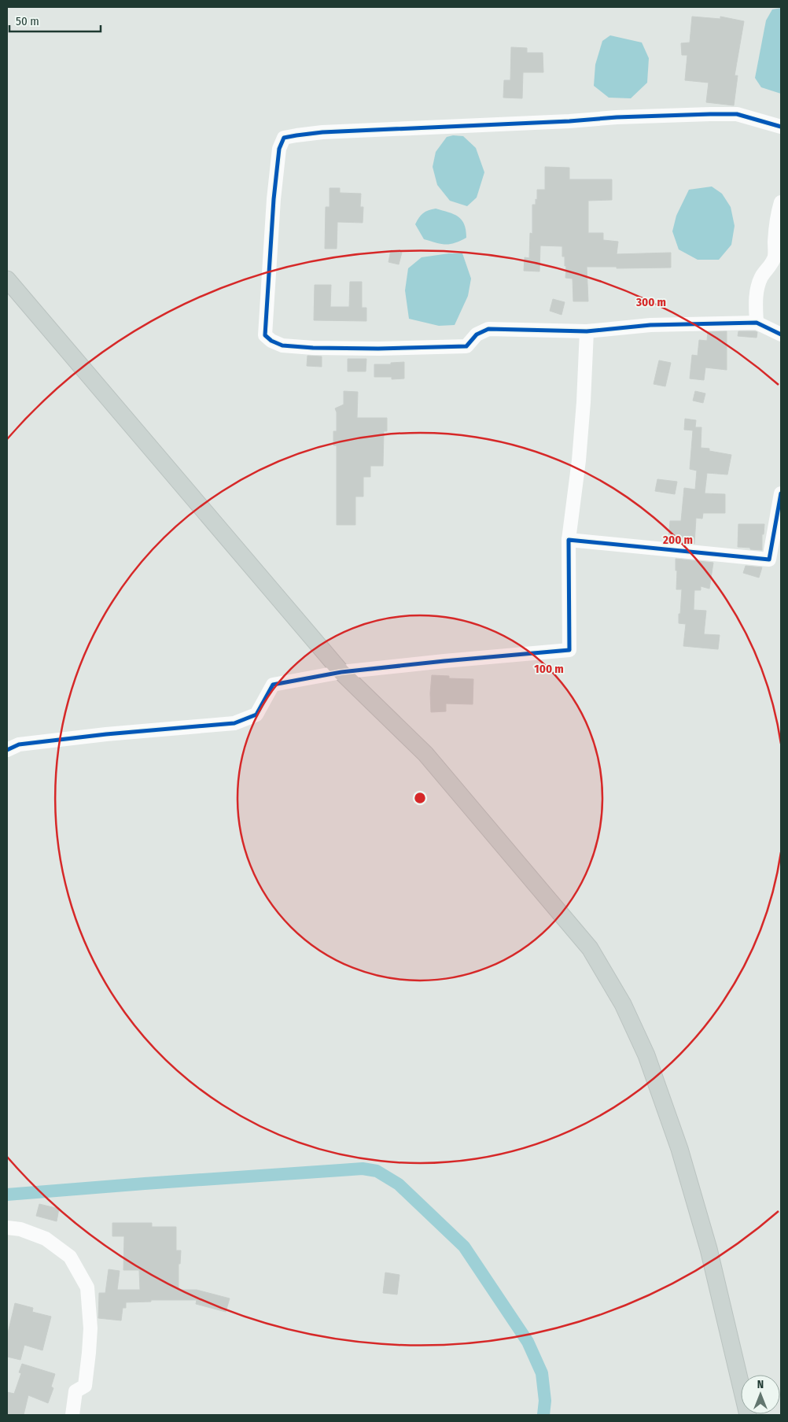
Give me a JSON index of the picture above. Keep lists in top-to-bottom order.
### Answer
{
  "scale_bar": "50 m",
  "north": "top",
  "rings": ["300 m", "200 m", "100 m"]
}
